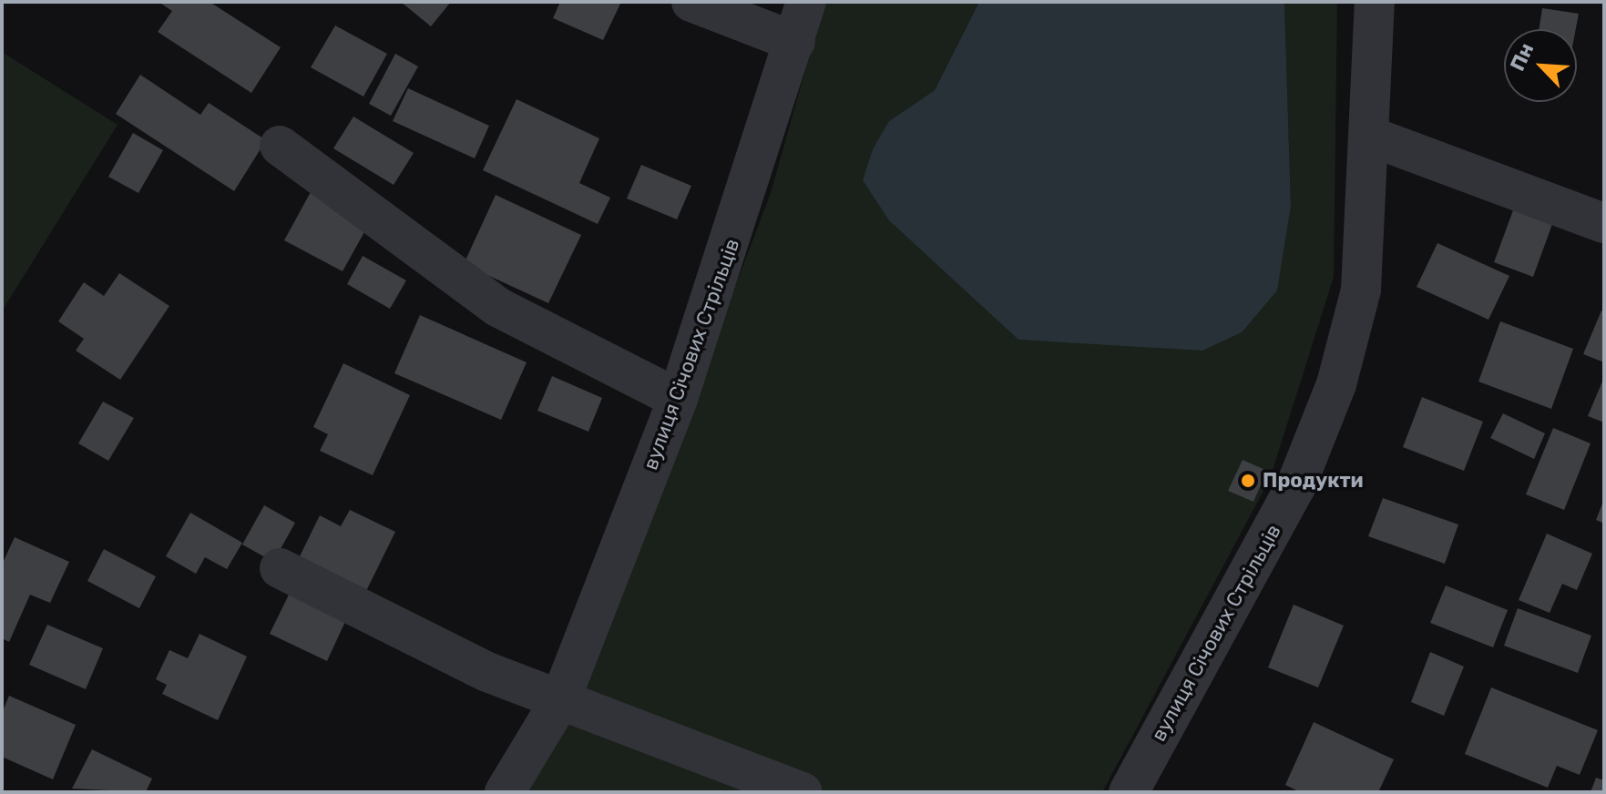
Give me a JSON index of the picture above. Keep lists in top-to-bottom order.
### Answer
{
  "streets": {
    "street": ["вулиця Січових Стрільців"]
  },
  "places": ["Продукти"],
  "north": "top left"
}
